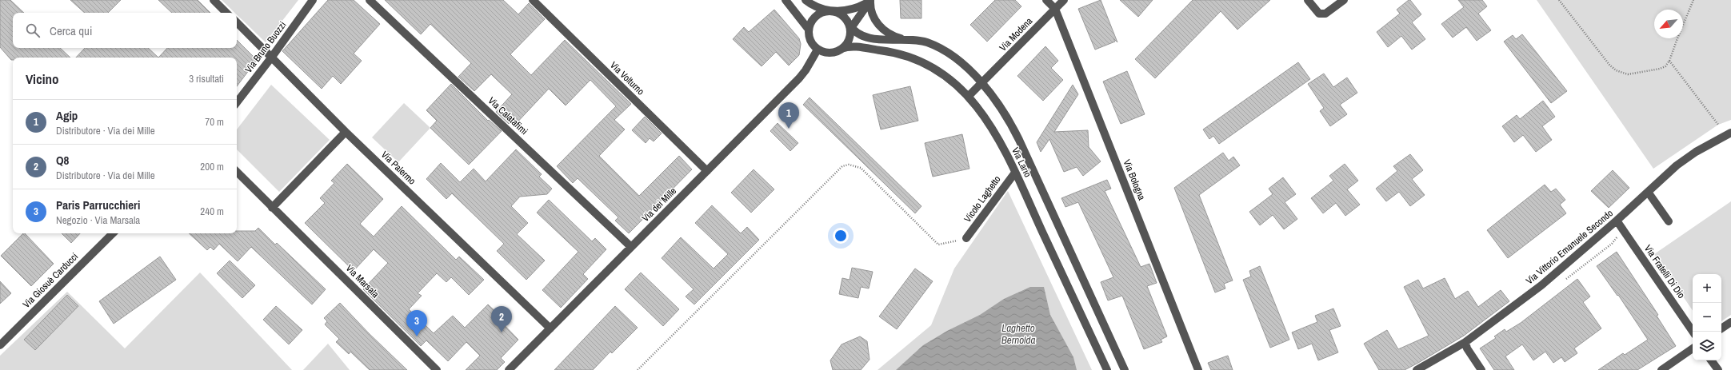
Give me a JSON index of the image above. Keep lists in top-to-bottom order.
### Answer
{
  "streets": {
    "street": [
      "Via Modena",
      "Via Bruno Buozzi",
      "Via Volturno",
      "Via Calatafimi",
      "Via Lario",
      "Via Palermo",
      "Via Bologna",
      "Vicolo Laghetto",
      "Via dei Mille",
      "Via Vittorio Emanuele Secondo",
      "Via Fratelli Di Dio",
      "Via Giosuè Carducci",
      "Via Marsala"
    ]
  },
  "crossings": [
    ["Via Modena", "Via Lario"],
    ["Via Modena", "Via Bologna"],
    ["Via Bruno Buozzi", "Via Palermo"],
    ["Via Volturno", "Via dei Mille"],
    ["Via Calatafimi", "Via dei Mille"],
    ["Via Lario", "Vicolo Laghetto"],
    ["Via Lario", "Via dei Mille"],
    ["Via Palermo", "Via dei Mille"],
    ["Via Vittorio Emanuele Secondo", "Via Fratelli Di Dio"]
  ],
  "water": ["Laghetto Bernolda"],
  "north": "bottom left",
  "page": {
    "search": "Cerca qui",
    "heading": ["Vicino", "3 risultati"],
    "list": [
      {
        "mark": "1",
        "name": "Agip",
        "note": "Distributore · Via dei Mille",
        "value": "70 m"
      },
      {
        "mark": "2",
        "name": "Q8",
        "note": "Distributore · Via dei Mille",
        "value": "200 m"
      },
      {
        "mark": "3",
        "name": "Paris Parrucchieri",
        "note": "Negozio · Via Marsala",
        "value": "240 m"
      }
    ],
    "pins": ["1", "2", "3"],
    "map_buttons": ["+", "−"]
  }
}
